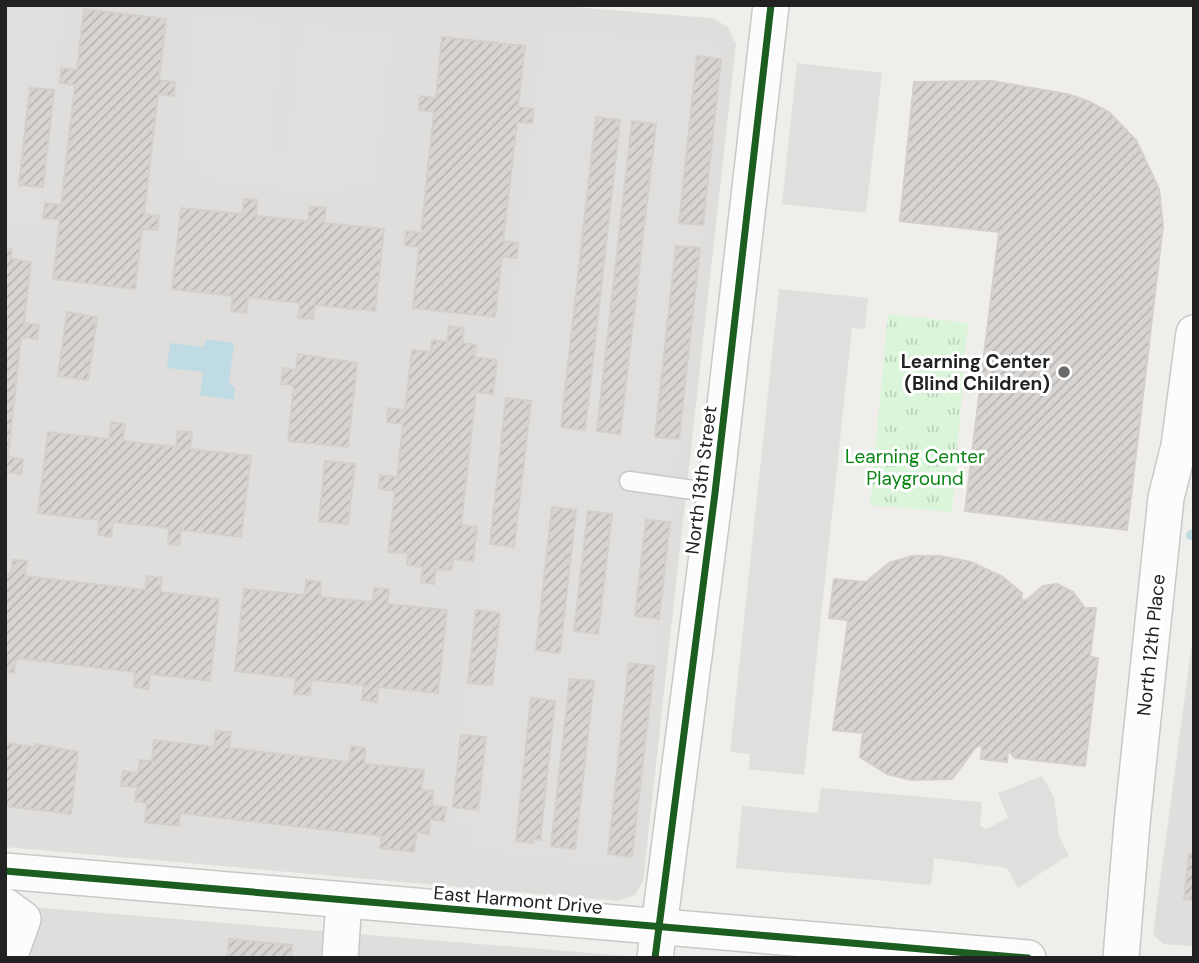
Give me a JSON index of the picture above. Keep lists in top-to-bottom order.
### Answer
{
  "streets": {
    "street": ["North 13th Street", "North 12th Place", "East Harmont Drive"]
  },
  "crossings": [
    ["North 13th Street", "East Harmont Drive"]
  ],
  "parks": ["Learning Center Playground"],
  "places": ["Learning Center (Blind Children)"]
}
